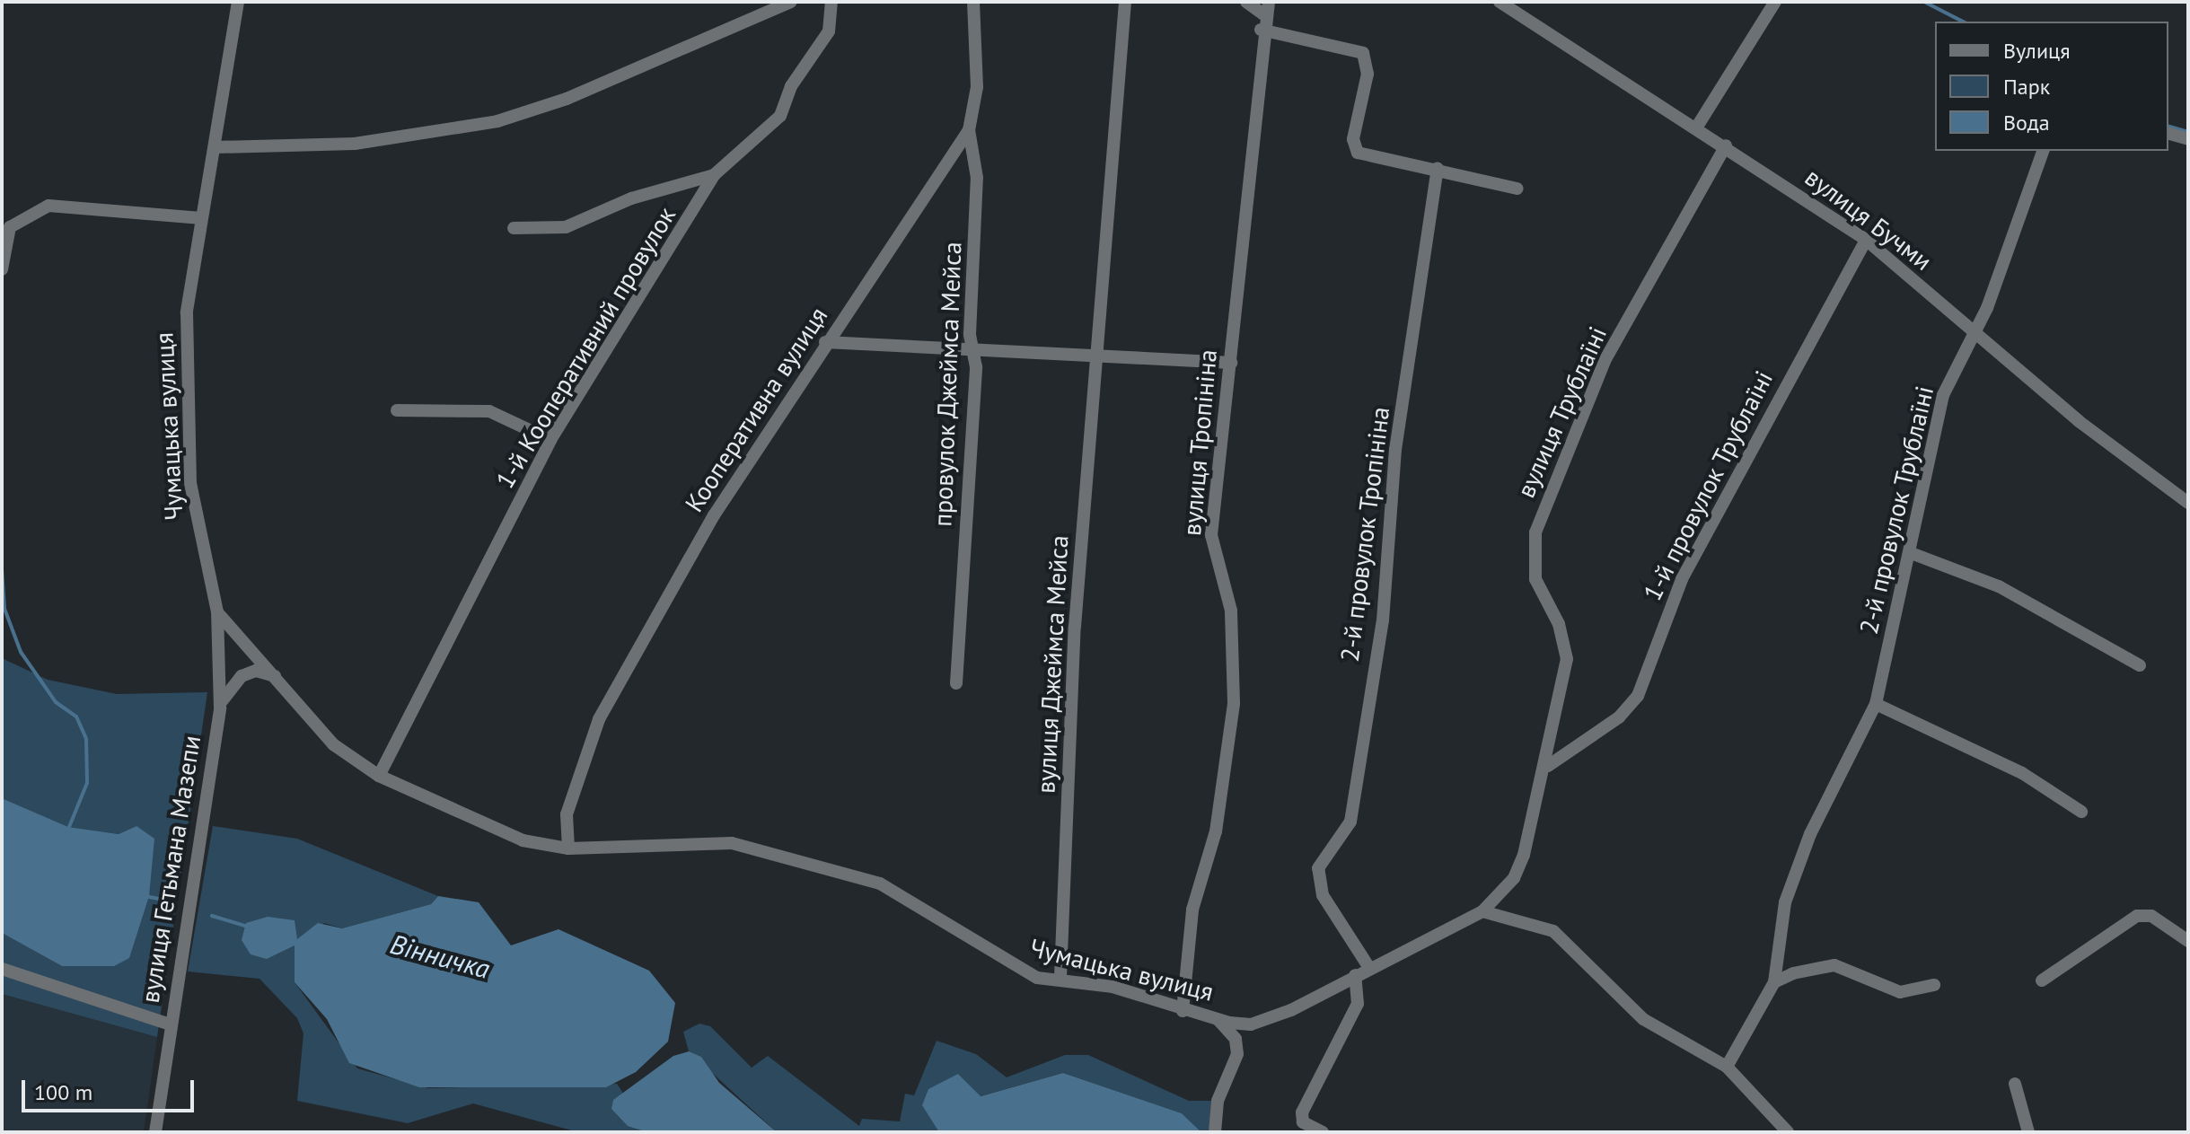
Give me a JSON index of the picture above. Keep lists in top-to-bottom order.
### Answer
{
  "streets": {
    "street": [
      "вулиця Бучми",
      "1-й Кооперативний провулок",
      "провулок Джеймса Мейса",
      "Кооперативна вулиця",
      "вулиця Трублаїні",
      "Чумацька вулиця",
      "вулиця Тропініна",
      "1-й провулок Трублаїні",
      "2-й провулок Трублаїні",
      "2-й провулок Тропініна",
      "вулиця Джеймса Мейса",
      "вулиця Гетьмана Мазепи"
    ]
  },
  "crossings": [
    ["вулиця Бучми", "вулиця Трублаїні"],
    ["вулиця Бучми", "1-й провулок Трублаїні"],
    ["вулиця Бучми", "2-й провулок Трублаїні"],
    ["1-й Кооперативний провулок", "Чумацька вулиця"],
    ["провулок Джеймса Мейса", "Кооперативна вулиця"],
    ["Кооперативна вулиця", "Чумацька вулиця"],
    ["вулиця Трублаїні", "Чумацька вулиця"],
    ["вулиця Трублаїні", "1-й провулок Трублаїні"],
    ["Чумацька вулиця", "вулиця Тропініна"],
    ["Чумацька вулиця", "2-й провулок Тропініна"],
    ["Чумацька вулиця", "вулиця Джеймса Мейса"],
    ["Чумацька вулиця", "вулиця Гетьмана Мазепи"]
  ],
  "water": ["Вінничка"],
  "legend": ["Вулиця", "Парк", "Вода"],
  "scale_bar": "100 m"
}
